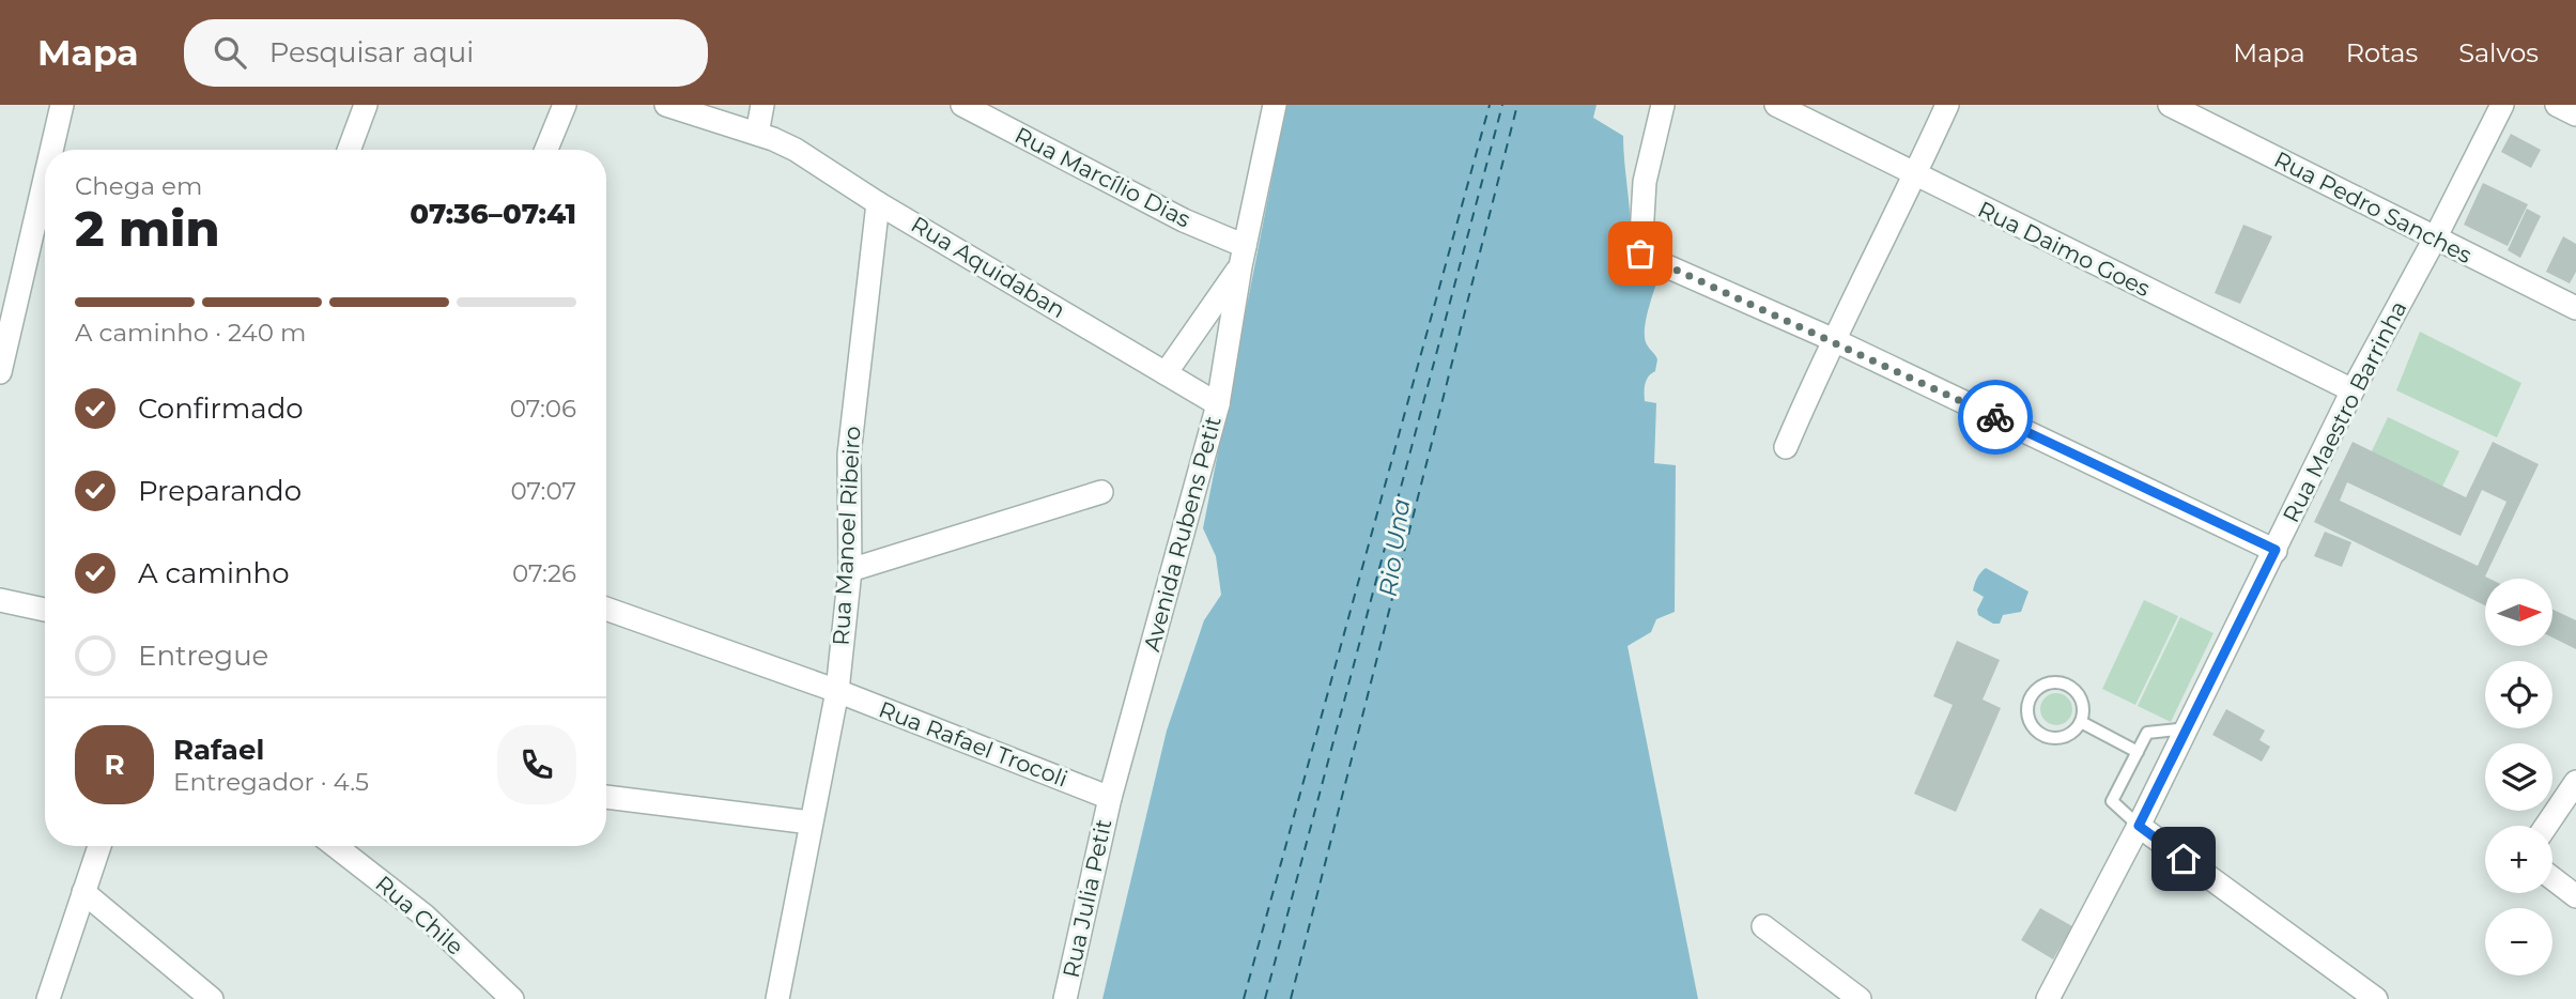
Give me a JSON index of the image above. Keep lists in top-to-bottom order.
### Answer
{
  "streets": {
    "street": [
      "Rua Marcílio Dias",
      "Rua Pedro Sanches",
      "Rua Daimo Goes",
      "Rua Aquidaban",
      "Rua Maestro Barrinha",
      "Avenida Rubens Petit",
      "Rua Manoel Ribeiro",
      "Rua Rafael Trocoli",
      "Rua Julia Petit",
      "Rua Chile"
    ]
  },
  "crossings": [
    ["Rua Marcílio Dias", "Avenida Rubens Petit"],
    ["Rua Pedro Sanches", "Rua Maestro Barrinha"],
    ["Rua Daimo Goes", "Rua Maestro Barrinha"],
    ["Rua Aquidaban", "Avenida Rubens Petit"],
    ["Rua Aquidaban", "Rua Manoel Ribeiro"],
    ["Avenida Rubens Petit", "Rua Rafael Trocoli"],
    ["Avenida Rubens Petit", "Rua Julia Petit"],
    ["Rua Manoel Ribeiro", "Rua Rafael Trocoli"],
    ["Rua Rafael Trocoli", "Rua Julia Petit"]
  ],
  "water": ["Rio Una"],
  "north": "right",
  "page": {
    "header": "Mapa",
    "search": "Pesquisar aqui",
    "nav": ["Mapa", "Rotas", "Salvos"],
    "heading": ["2 min", "Chega em", "07:36–07:41"],
    "panel": ["Rafael", "Entregador · 4.5"],
    "bar": "A caminho · 240 m",
    "list": [
      ["Confirmado", "07:06"],
      ["Preparando", "07:07"],
      ["A caminho", "07:26"],
      "Entregue"
    ],
    "map_buttons": ["+", "−"],
    "round": "R"
  }
}
